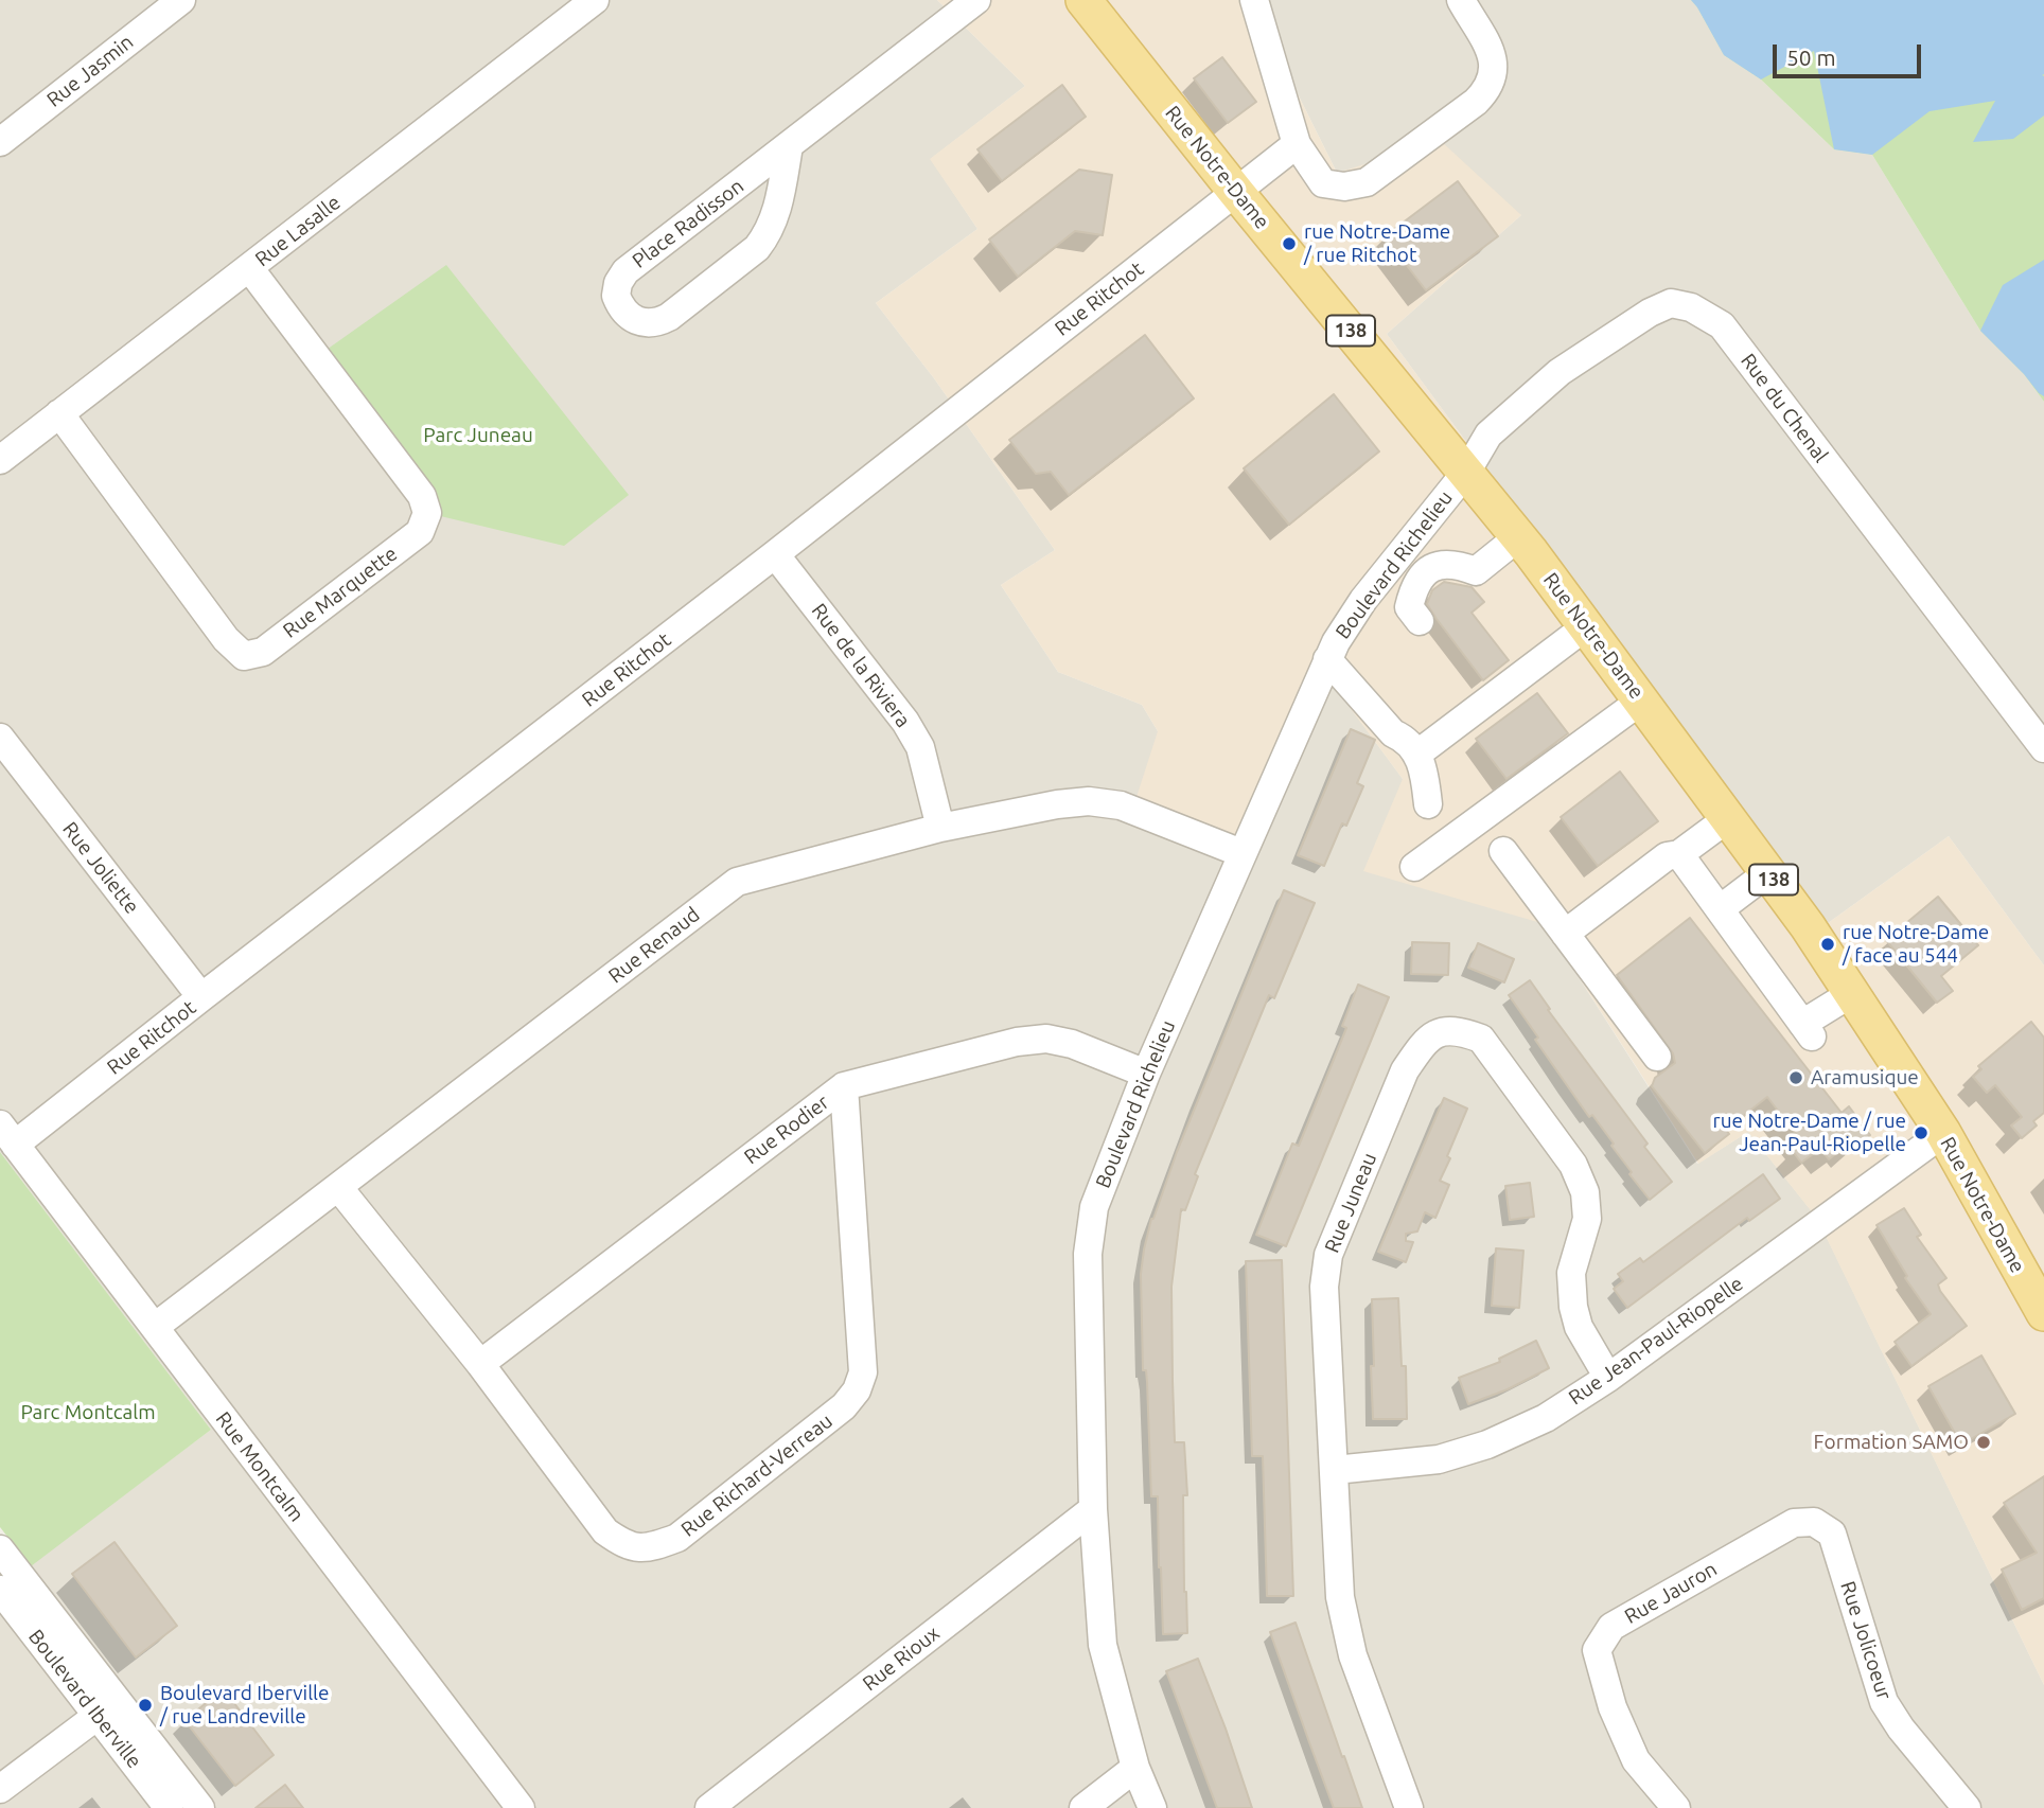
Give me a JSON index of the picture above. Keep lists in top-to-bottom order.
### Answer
{
  "streets": {
    "main road": ["Rue Notre-Dame", "138"],
    "street": [
      "Rue Jasmin",
      "Place Radisson",
      "Rue Lasalle",
      "Rue Ritchot",
      "Rue du Chenal",
      "Boulevard Richelieu",
      "Rue Marquette",
      "Rue de la Riviera",
      "Rue Joliette",
      "Rue Renaud",
      "Rue Rodier",
      "Rue Juneau",
      "Rue Jean-Paul-Riopelle",
      "Rue Montcalm",
      "Rue Richard-Verreau",
      "Rue Jauron",
      "Rue Jolicoeur",
      "Rue Rioux",
      "Boulevard Iberville"
    ]
  },
  "crossings": [
    ["Rue Notre-Dame", "Rue Ritchot"],
    ["Rue Notre-Dame", "Rue du Chenal"],
    ["Rue Notre-Dame", "Boulevard Richelieu"],
    ["Rue Notre-Dame", "Rue Jean-Paul-Riopelle"],
    ["Rue Lasalle", "Rue Marquette"],
    ["Rue Ritchot", "Rue de la Riviera"],
    ["Rue Ritchot", "Rue Joliette"],
    ["Rue Ritchot", "Rue Montcalm"],
    ["Rue du Chenal", "Boulevard Richelieu"],
    ["Boulevard Richelieu", "Rue Renaud"],
    ["Boulevard Richelieu", "Rue Rodier"],
    ["Boulevard Richelieu", "Rue Rioux"],
    ["Rue de la Riviera", "Rue Renaud"],
    ["Rue Renaud", "Rue Montcalm"],
    ["Rue Renaud", "Rue Richard-Verreau"],
    ["Rue Rodier", "Rue Richard-Verreau"],
    ["Rue Juneau", "Rue Jean-Paul-Riopelle"],
    ["Rue Jauron", "Rue Jolicoeur"]
  ],
  "parks": ["Parc Juneau", "Parc Montcalm"],
  "places": [
    "rue Notre-Dame / rue Ritchot",
    "rue Notre-Dame / face au 544",
    "Aramusique",
    "rue Notre-Dame / rue Jean-Paul-Riopelle",
    "Formation SAMO",
    "Boulevard Iberville / rue Landreville"
  ],
  "scale_bar": "50 m"
}
